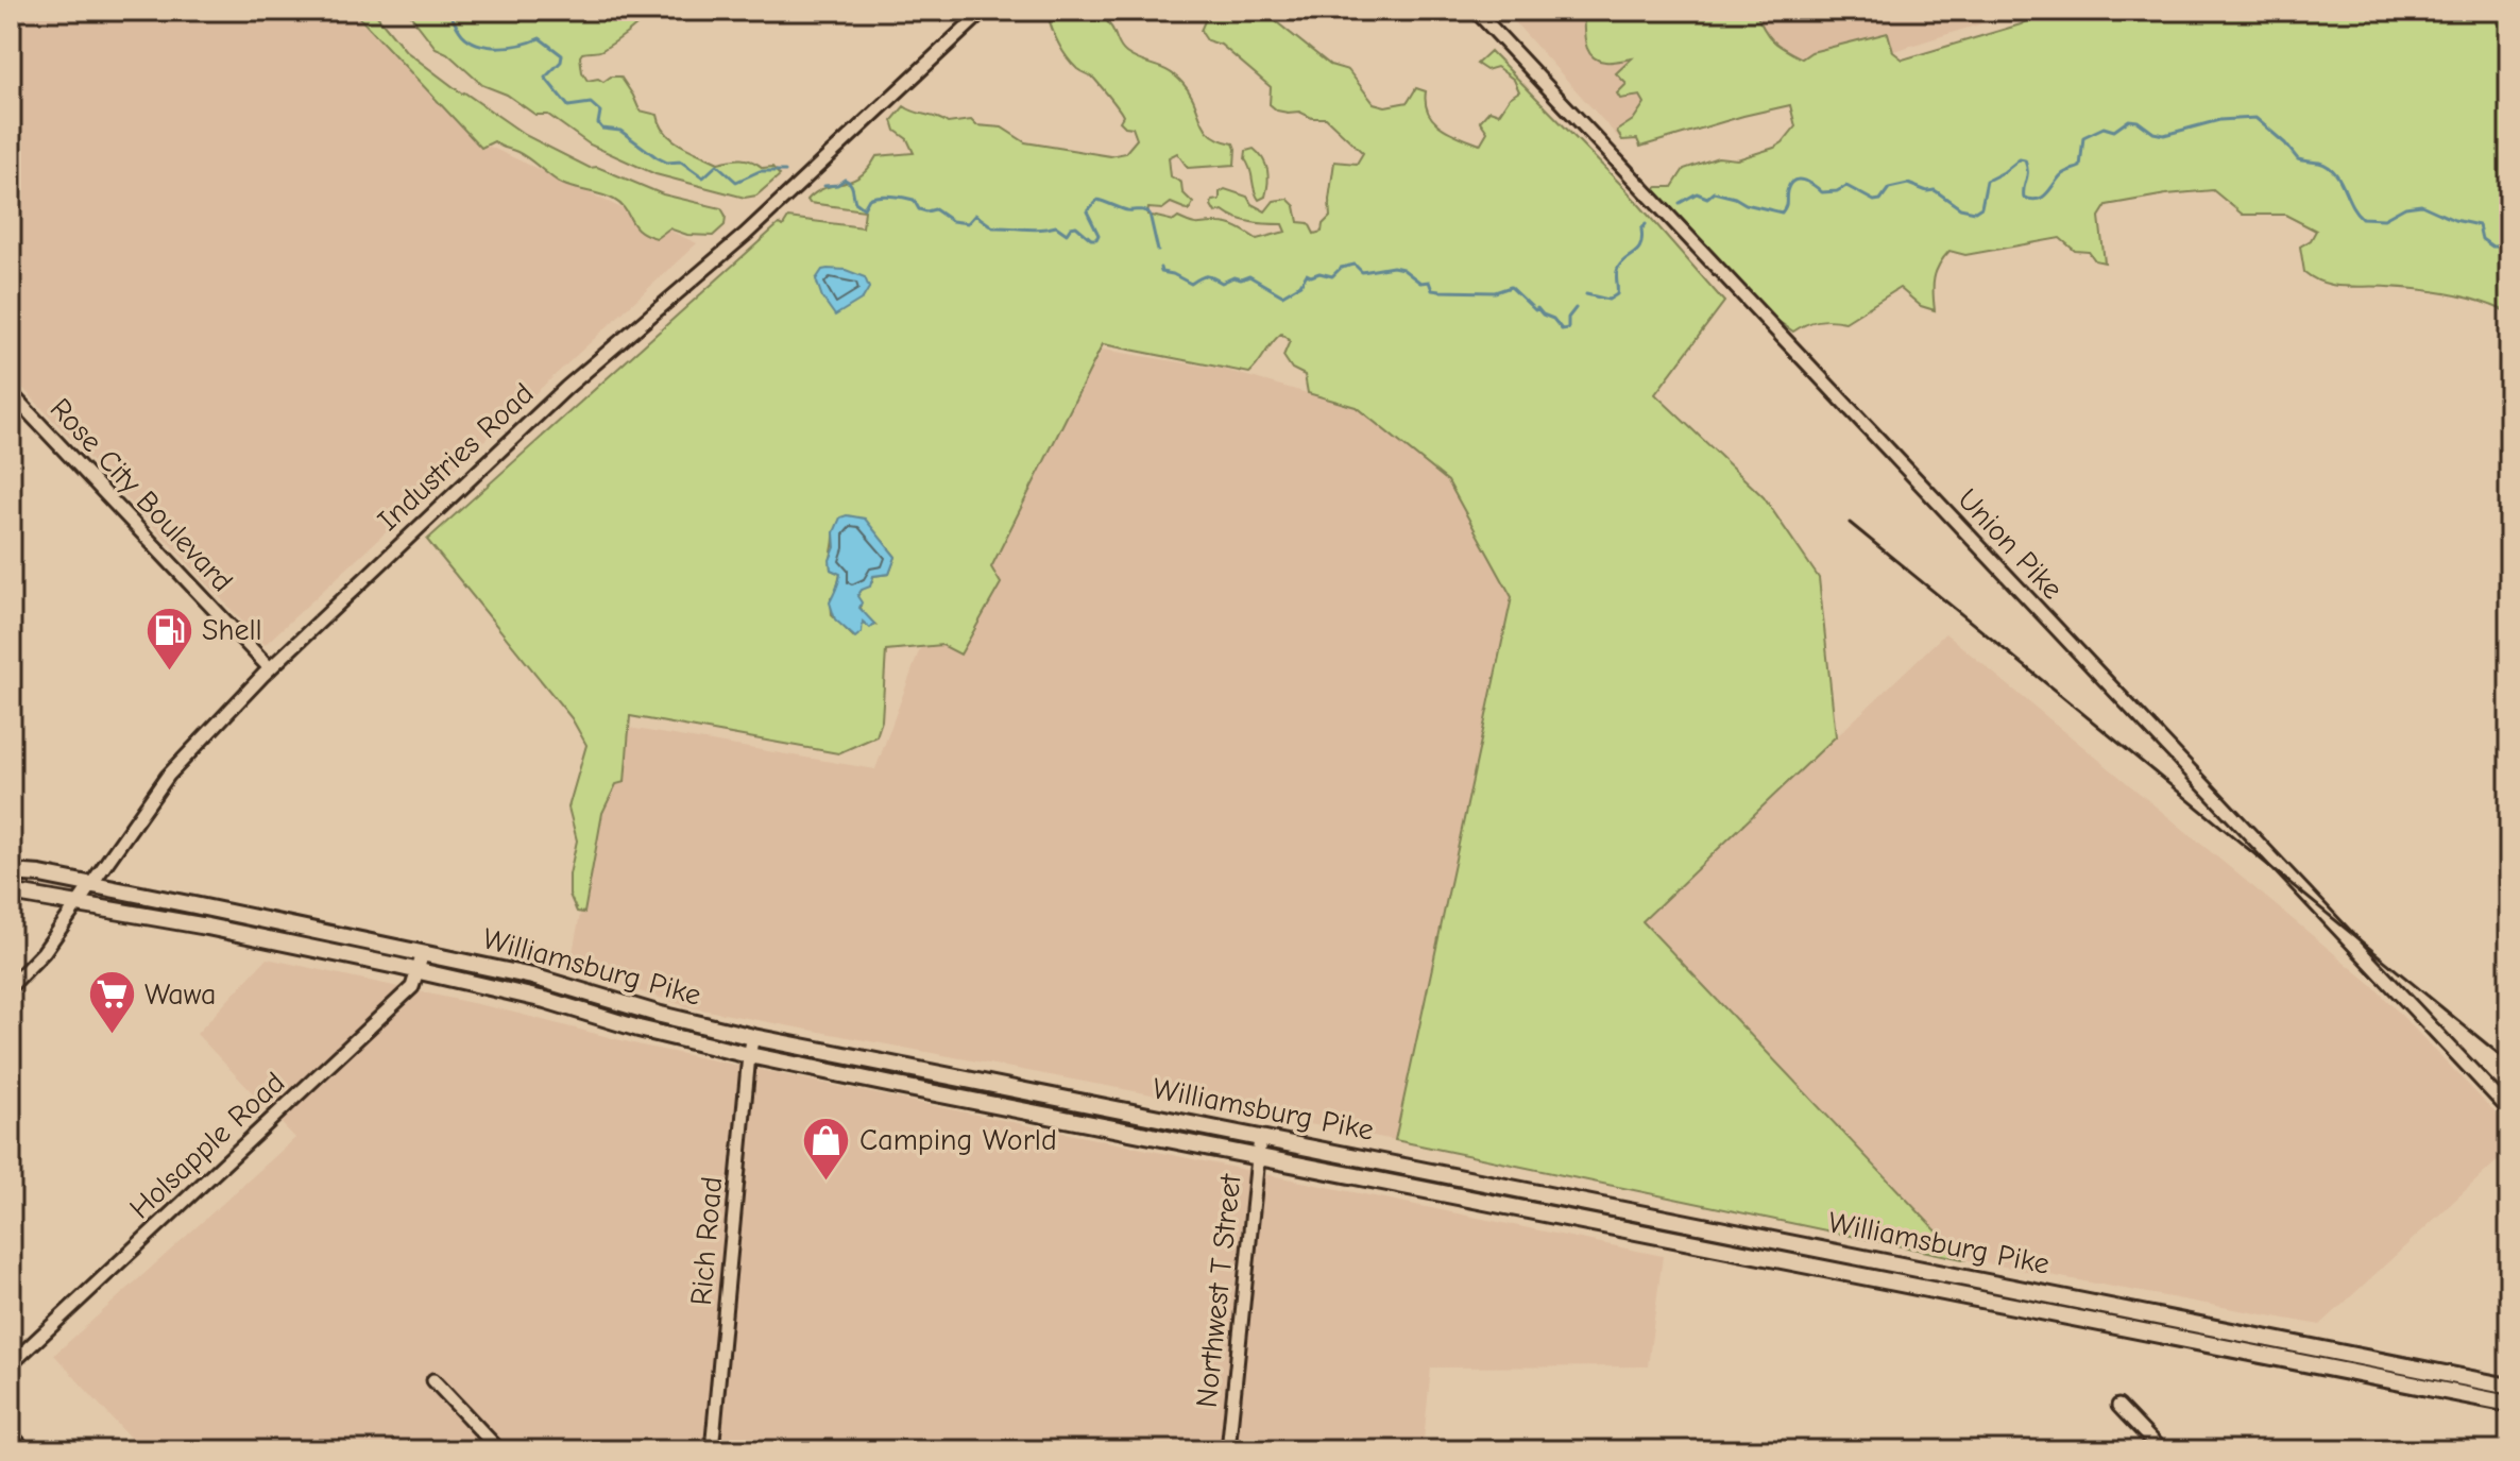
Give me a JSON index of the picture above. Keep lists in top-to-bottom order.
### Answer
{
  "streets": {
    "main road": ["Williamsburg Pike"],
    "street": [
      "Industries Road",
      "Rose City Boulevard",
      "Union Pike",
      "Holsapple Road",
      "Rich Road",
      "Northwest T Street"
    ]
  },
  "crossings": [
    ["Industries Road", "Rose City Boulevard"],
    ["Industries Road", "Williamsburg Pike"],
    ["Williamsburg Pike", "Holsapple Road"],
    ["Williamsburg Pike", "Rich Road"],
    ["Williamsburg Pike", "Northwest T Street"]
  ],
  "places": {
    "fuel station": ["Shell"],
    "supermarket": ["Wawa"],
    "shop": ["Camping World"]
  }
}
